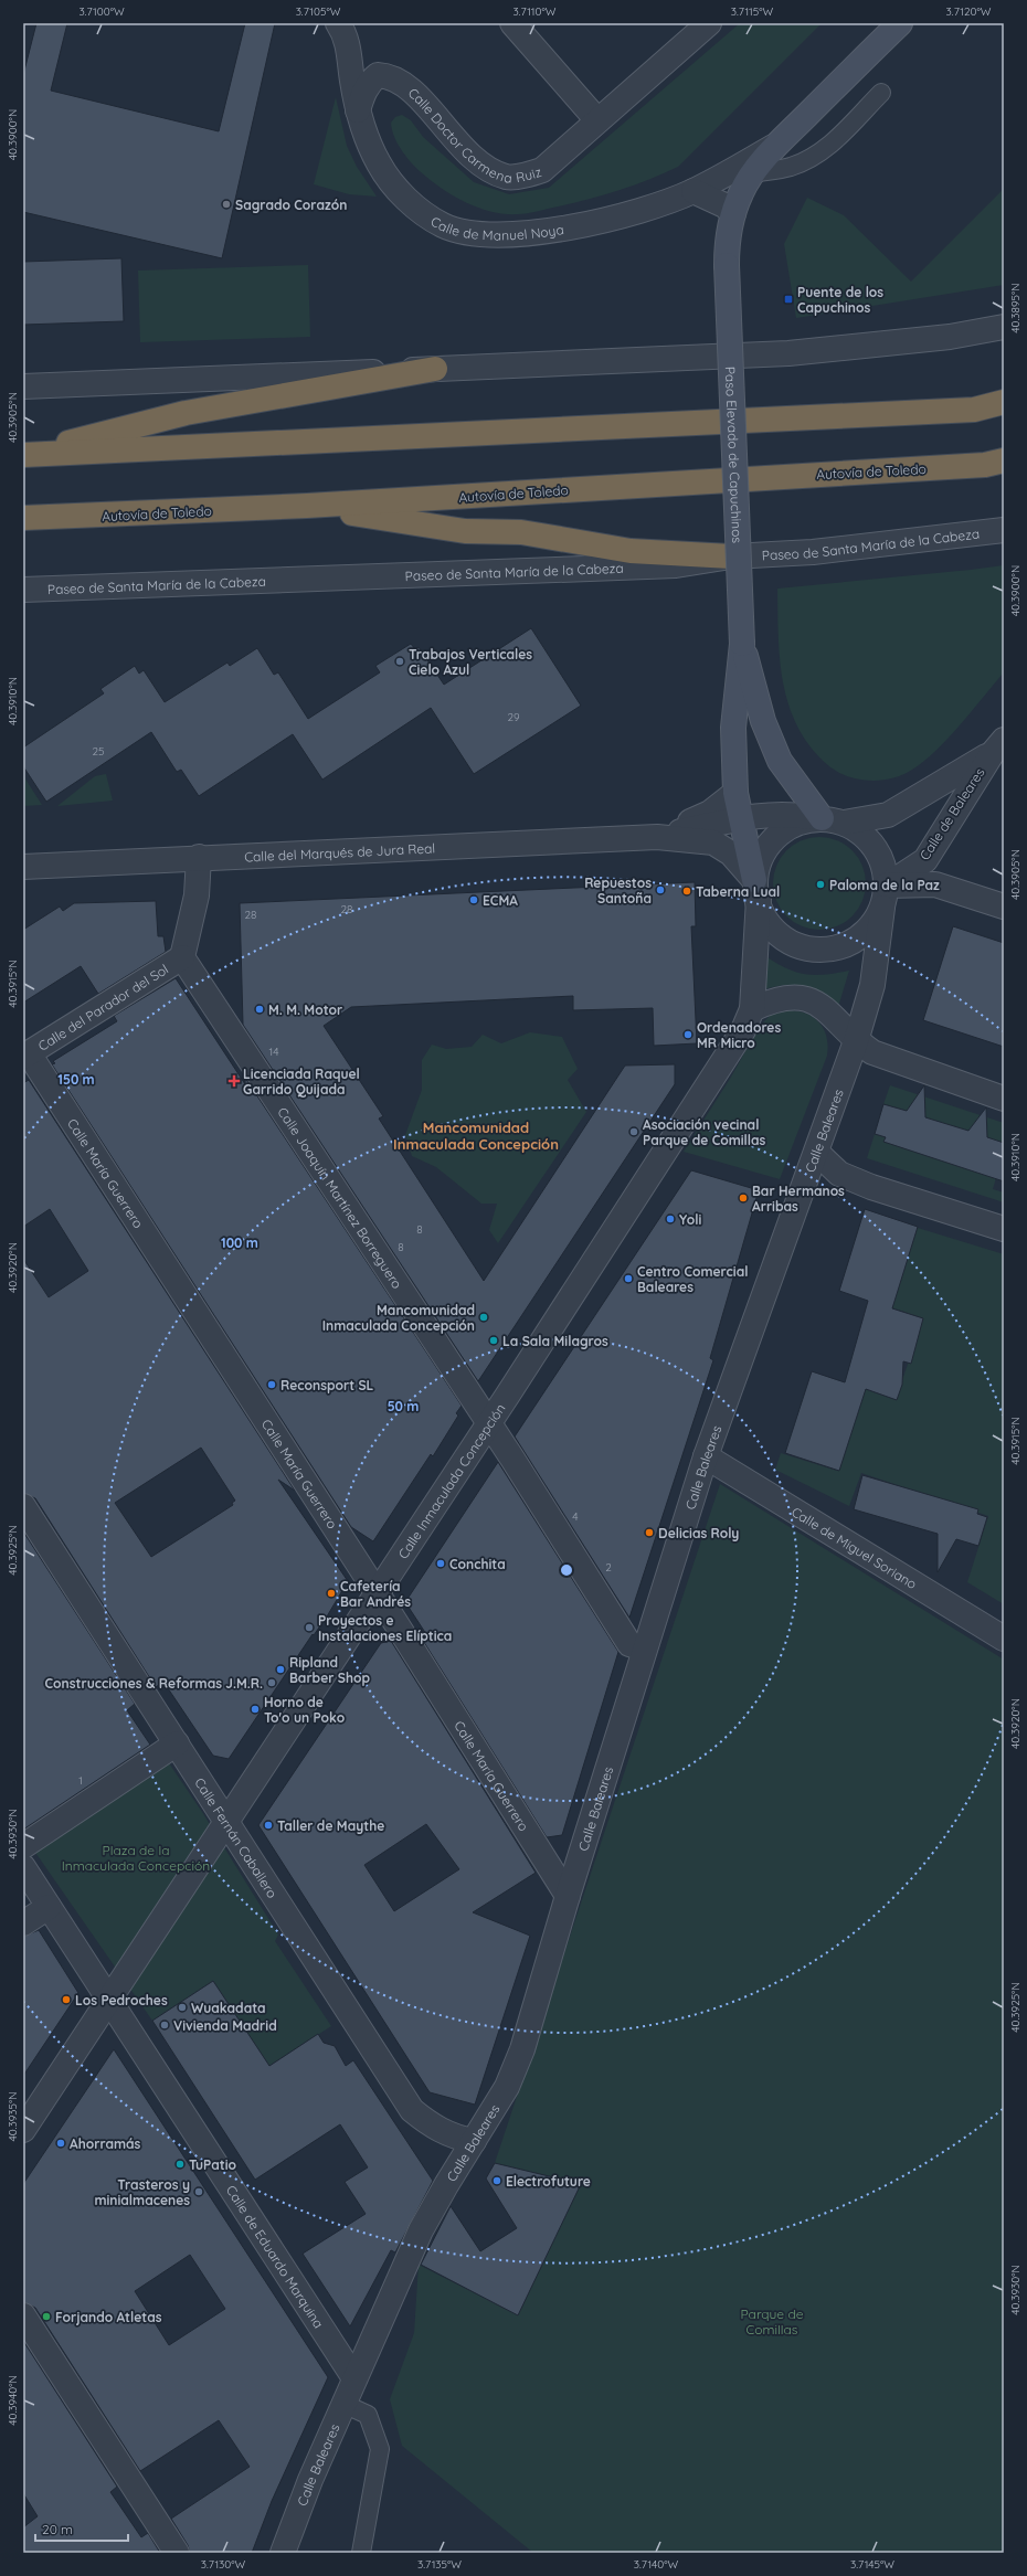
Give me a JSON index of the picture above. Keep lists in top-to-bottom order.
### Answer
{
  "streets": {
    "highway": ["Autovía de Toledo"],
    "street": [
      "Calle Doctor Carmena Ruiz",
      "Calle de Manuel Noya",
      "Paso Elevado de Capuchinos",
      "Paseo de Santa María de la Cabeza",
      "Calle de Baleares",
      "Calle del Marqués de Jura Real",
      "Calle del Parador del Sol",
      "Calle Baleares",
      "Calle María Guerrero",
      "Calle Joaquín Martínez Borreguero",
      "Calle Inmaculada Concepción",
      "Calle de Miguel Soriano",
      "Calle Fernán Caballero",
      "Calle de Eduardo Marquina"
    ]
  },
  "crossings": [
    ["Calle Doctor Carmena Ruiz", "Calle de Manuel Noya"],
    ["Calle de Manuel Noya", "Paso Elevado de Capuchinos"],
    ["Paso Elevado de Capuchinos", "Calle de Baleares"],
    ["Paso Elevado de Capuchinos", "Calle del Marqués de Jura Real"],
    ["Paso Elevado de Capuchinos", "Calle Inmaculada Concepción"],
    ["Calle de Baleares", "Calle del Marqués de Jura Real"],
    ["Calle de Baleares", "Calle Inmaculada Concepción"],
    ["Calle del Marqués de Jura Real", "Calle Inmaculada Concepción"],
    ["Calle del Parador del Sol", "Calle María Guerrero"],
    ["Calle del Parador del Sol", "Calle Joaquín Martínez Borreguero"],
    ["Calle Baleares", "Calle María Guerrero"],
    ["Calle Baleares", "Calle Joaquín Martínez Borreguero"],
    ["Calle Baleares", "Calle de Miguel Soriano"],
    ["Calle Baleares", "Calle Fernán Caballero"],
    ["Calle Baleares", "Calle de Eduardo Marquina"],
    ["Calle María Guerrero", "Calle Inmaculada Concepción"],
    ["Calle Joaquín Martínez Borreguero", "Calle Inmaculada Concepción"],
    ["Calle Inmaculada Concepción", "Calle Fernán Caballero"],
    ["Calle Inmaculada Concepción", "Calle de Eduardo Marquina"]
  ],
  "districts": ["Mancomunidad Inmaculada Concepción"],
  "parks": ["Plaza de la Inmaculada Concepción", "Parque de Comillas"],
  "places": {
    "other": [
      "Sagrado Corazón",
      "Trabajos Verticales Cielo Azul",
      "Paloma de la Paz",
      "Repuestos Santoña",
      "Taberna Lual",
      "ECMA",
      "M. M. Motor",
      "Ordenadores MR Micro",
      "Asociación vecinal Parque de Comillas",
      "Bar Hermanos Arribas",
      "Yoli",
      "Centro Comercial Baleares",
      "Mancomunidad Inmaculada Concepción",
      "La Sala Milagros",
      "Reconsport SL",
      "Delicias Roly",
      "Conchita",
      "Cafetería Bar Andrés",
      "Proyectos e Instalaciones Elíptica",
      "Ripland Barber Shop",
      "Construcciones & Reformas J.M.R.",
      "Horno de To'o un Poko",
      "Taller de Maythe",
      "Los Pedroches",
      "Wuakadata",
      "Vivienda Madrid",
      "Ahorramás",
      "TuPatio",
      "Electrofuture",
      "Trasteros y minialmacenes",
      "Forjando Atletas"
    ],
    "transit": ["Puente de los Capuchinos"],
    "health": ["Licenciada Raquel Garrido Quijada"]
  },
  "house_numbers": [
    "29",
    "25",
    "28",
    "28",
    "14",
    "8",
    "8",
    "4",
    "2",
    "1"
  ],
  "scale_bar": "20 m",
  "coordinates": [
    "3.7100°W",
    "3.7105°W",
    "3.7110°W",
    "3.7115°W",
    "3.7120°W",
    "40.3900°N",
    "40.3895°N",
    "40.3905°N",
    "40.3910°N",
    "40.3915°N",
    "40.3920°N",
    "40.3925°N",
    "40.3930°N",
    "40.3935°N",
    "40.3940°N",
    "3.7130°W",
    "3.7135°W",
    "3.7140°W",
    "3.7145°W"
  ],
  "rings": ["150 m", "100 m", "50 m"]
}
